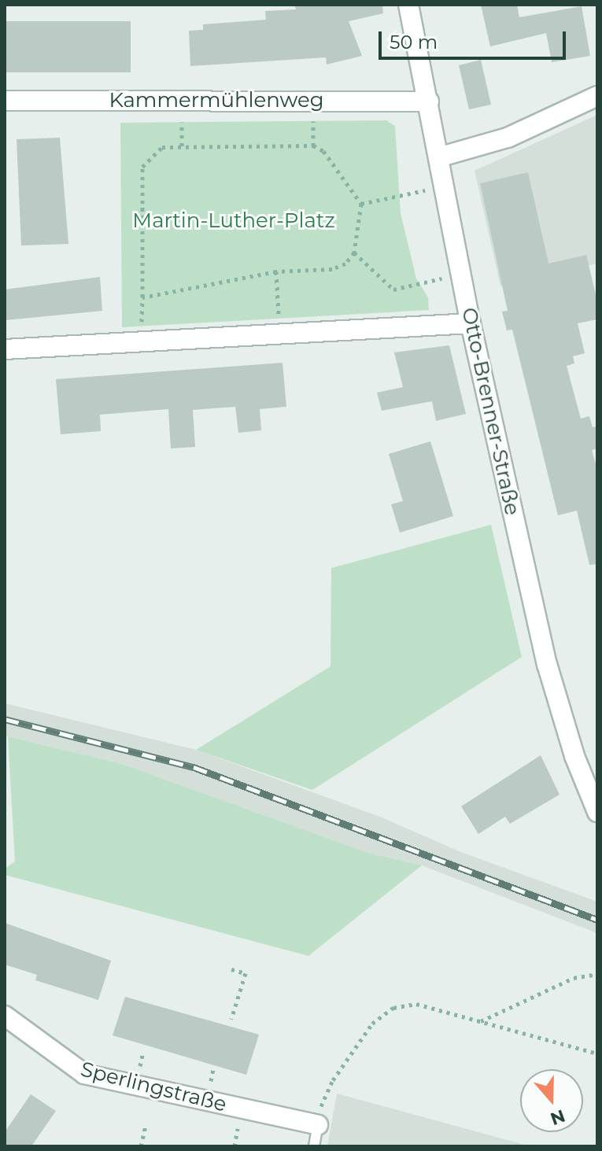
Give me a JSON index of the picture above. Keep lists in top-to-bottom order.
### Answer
{
  "streets": {
    "street": ["Kammermühlenweg", "Otto-Brenner-Straße", "Sperlingstraße"]
  },
  "crossings": [
    ["Kammermühlenweg", "Otto-Brenner-Straße"]
  ],
  "parks": ["Martin-Luther-Platz"],
  "scale_bar": "50 m",
  "north": "bottom"
}
